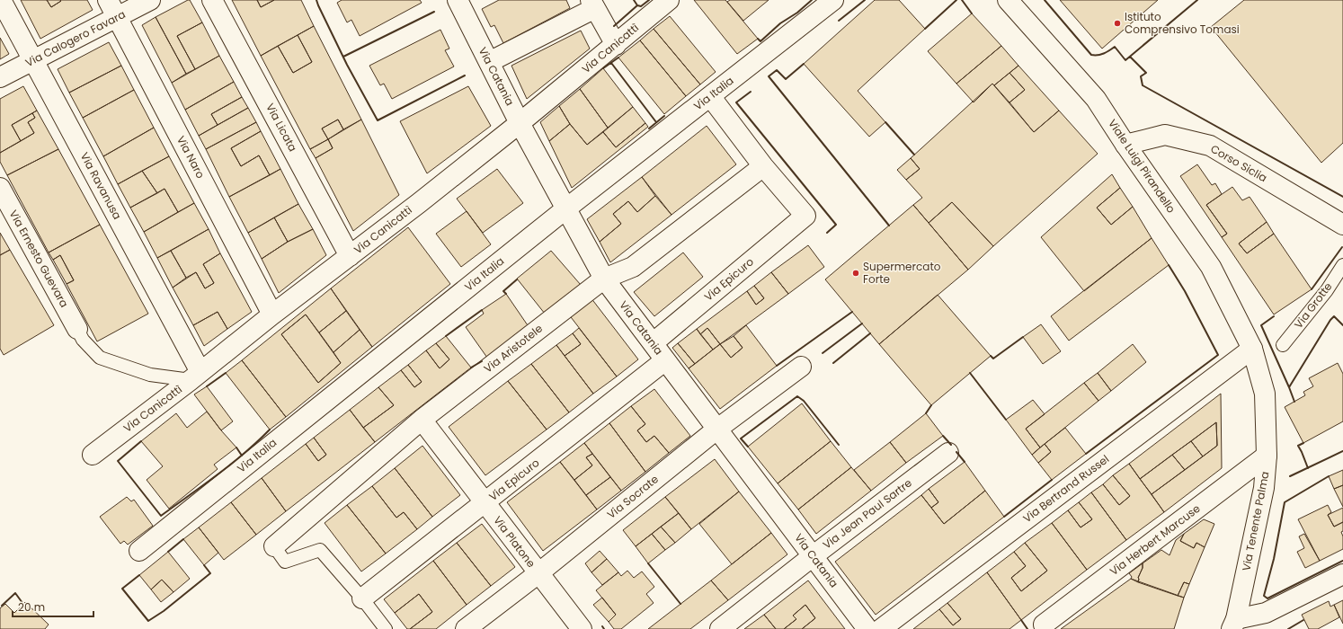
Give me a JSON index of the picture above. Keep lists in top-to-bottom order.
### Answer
{
  "streets": {
    "street": [
      "Via Calogero Favara",
      "Via Canicattì",
      "Via Catania",
      "Via Italia",
      "Via Licata",
      "Via Naro",
      "Corso Siclia",
      "Viale Luigi Pirandello",
      "Via Ravanusa",
      "Via Ernesto Guevara",
      "Via Epicuro",
      "Via Aristotele",
      "Via Bertrand Russel",
      "Via Socrate",
      "Via Jean Paul Sartre",
      "Via Tenente Palma",
      "Via Herbert Marcuse",
      "Via Platone"
    ],
    "lane": ["Via Grotte"]
  },
  "crossings": [
    ["Via Calogero Favara", "Via Naro"],
    ["Via Calogero Favara", "Via Ravanusa"],
    ["Via Canicattì", "Via Catania"],
    ["Via Canicattì", "Via Licata"],
    ["Via Canicattì", "Via Naro"],
    ["Via Canicattì", "Via Ravanusa"],
    ["Via Catania", "Via Italia"],
    ["Via Catania", "Via Epicuro"],
    ["Via Catania", "Via Aristotele"],
    ["Via Catania", "Via Socrate"],
    ["Via Catania", "Via Jean Paul Sartre"],
    ["Corso Siclia", "Viale Luigi Pirandello"],
    ["Viale Luigi Pirandello", "Via Bertrand Russel"],
    ["Viale Luigi Pirandello", "Via Tenente Palma"],
    ["Via Epicuro", "Via Aristotele"],
    ["Via Epicuro", "Via Platone"],
    ["Via Aristotele", "Via Platone"],
    ["Via Bertrand Russel", "Via Tenente Palma"],
    ["Via Socrate", "Via Platone"],
    ["Via Tenente Palma", "Via Herbert Marcuse"]
  ],
  "places": ["Istituto Comprensivo Tomasi", "Supermercato Forte"],
  "scale_bar": "20 m"
}
